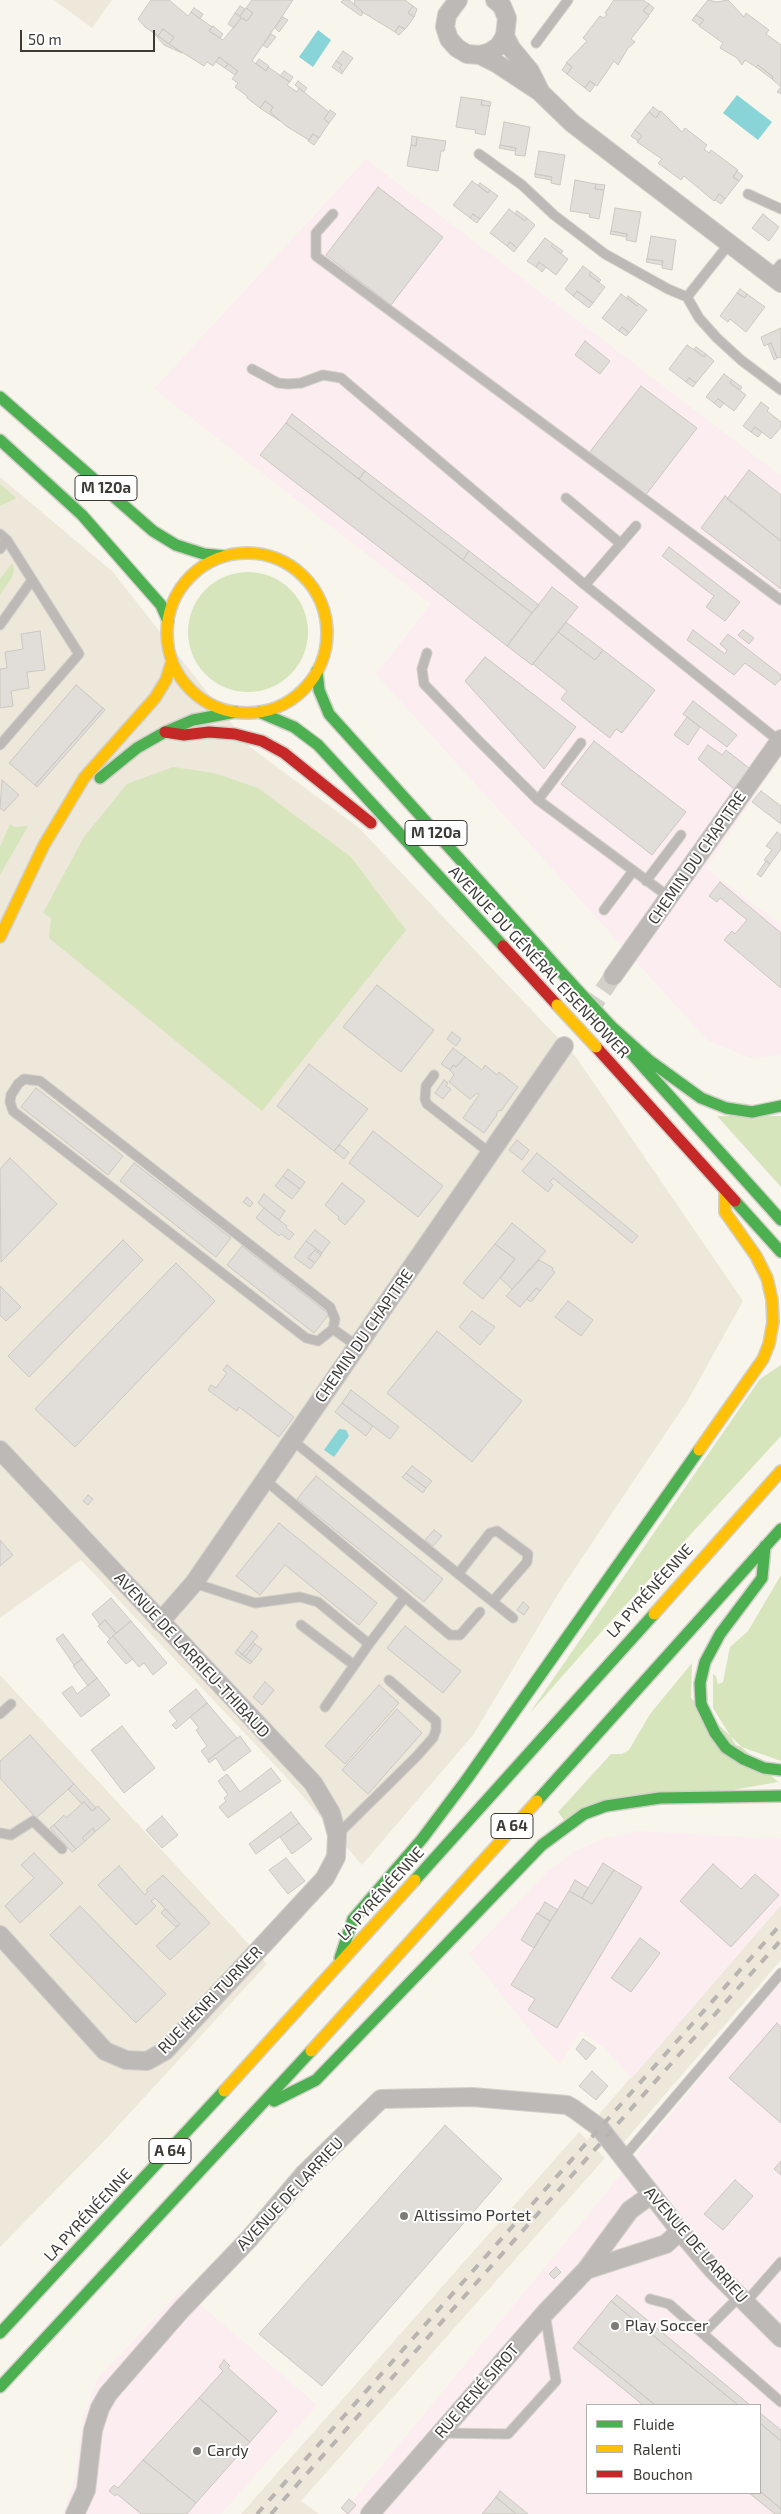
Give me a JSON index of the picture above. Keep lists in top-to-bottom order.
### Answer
{
  "streets": {
    "main road": [
      "M 120a",
      "AVENUE DU GÉNÉRAL EISENHOWER",
      "LA PYRÉNÉENNE",
      "A 64"
    ],
    "street": [
      "CHEMIN DU CHAPITRE",
      "AVENUE DE LARRIEU-THIBAUD",
      "RUE HENRI TURNER",
      "AVENUE DE LARRIEU",
      "RUE RENÉ SIROT"
    ]
  },
  "crossings": [
    ["M 120a", "AVENUE DU GÉNÉRAL EISENHOWER"],
    ["CHEMIN DU CHAPITRE", "AVENUE DE LARRIEU-THIBAUD"],
    ["AVENUE DE LARRIEU-THIBAUD", "RUE HENRI TURNER"],
    ["AVENUE DE LARRIEU", "RUE RENÉ SIROT"]
  ],
  "places": ["Altissimo Portet", "Play Soccer", "Cardy"],
  "legend": ["Fluide", "Ralenti", "Bouchon"],
  "scale_bar": "50 m"
}
